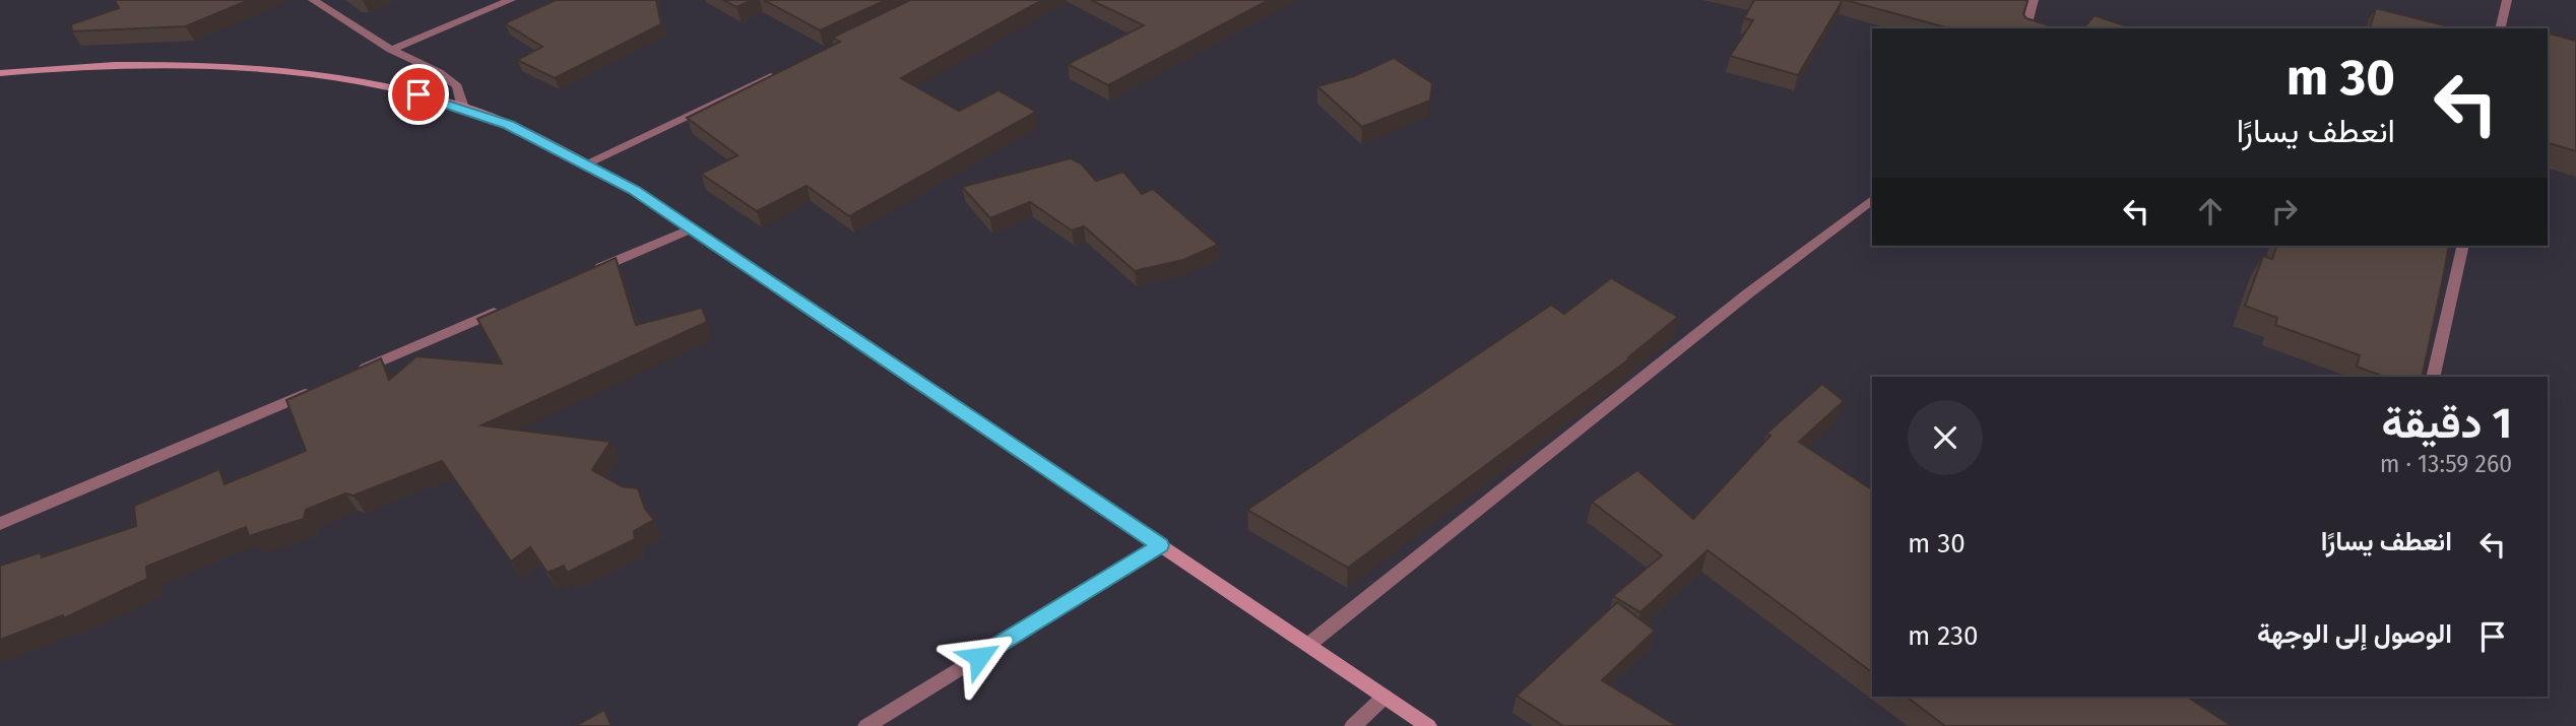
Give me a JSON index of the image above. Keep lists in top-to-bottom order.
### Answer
{
  "page": {
    "turn": ["30 m", "انعطف يسارًا"],
    "heading": ["1 دقيقة", "260 m · 13:59"],
    "list": [
      {
        "name": "انعطف يسارًا",
        "value": "30 m"
      },
      {
        "name": "الوصول إلى الوجهة",
        "value": "230 m"
      }
    ]
  }
}
